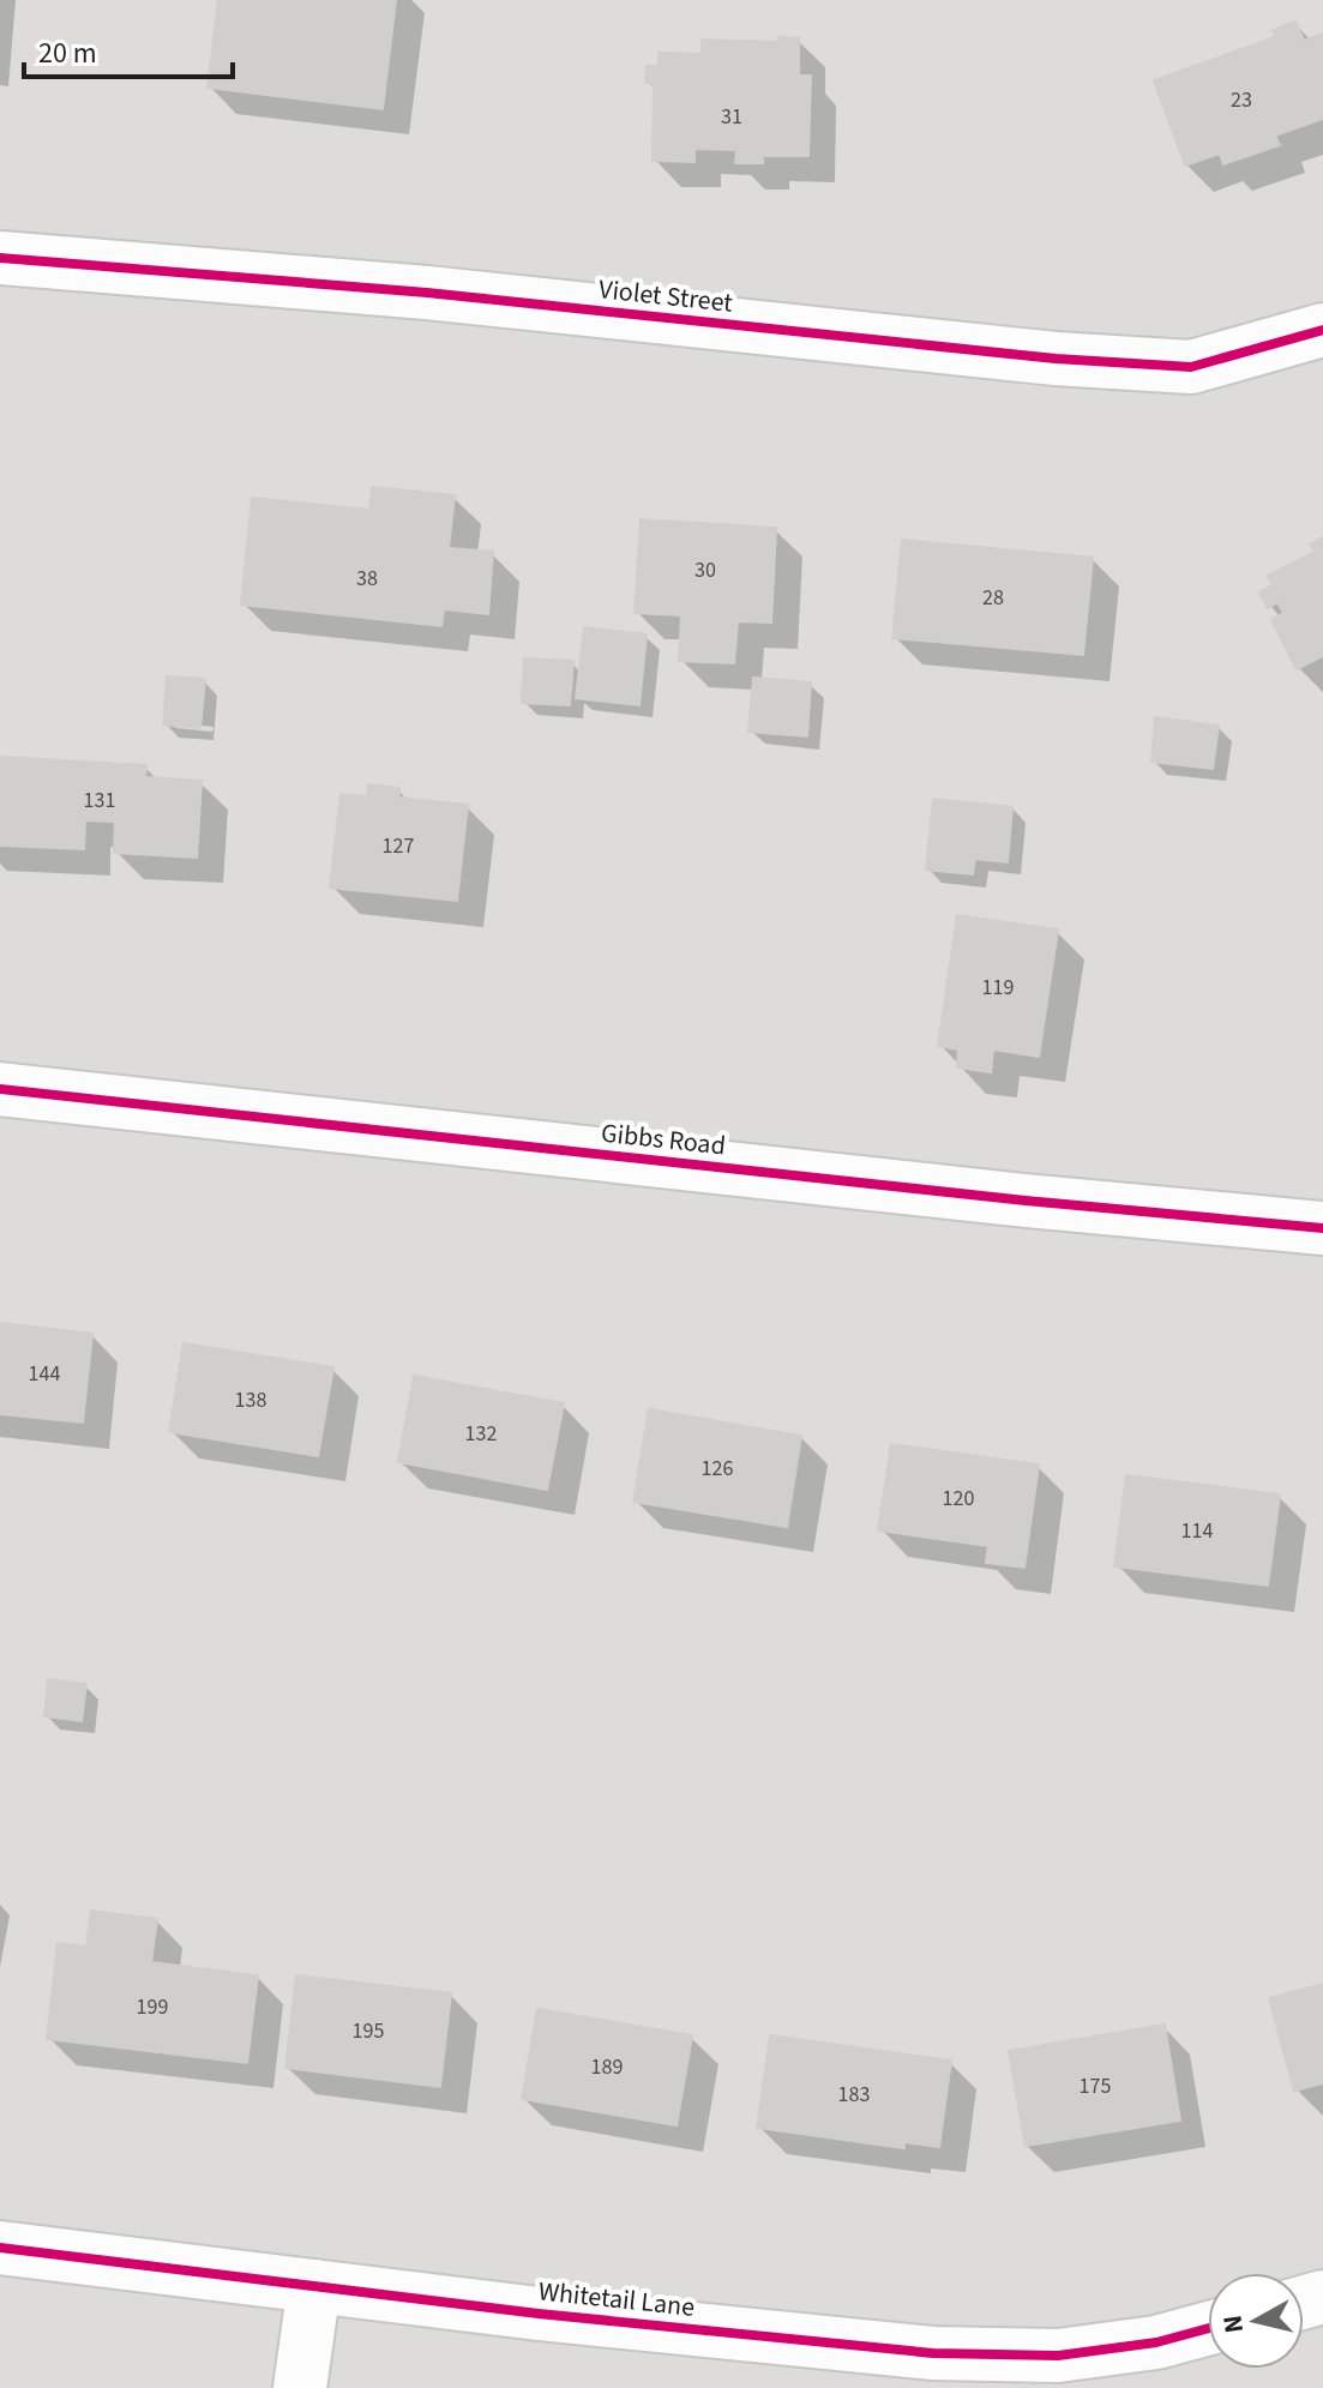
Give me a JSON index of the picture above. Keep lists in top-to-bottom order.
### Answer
{
  "streets": {
    "street": ["Violet Street", "Gibbs Road", "Whitetail Lane"]
  },
  "house_numbers": [
    "23",
    "31",
    "30",
    "38",
    "28",
    "131",
    "127",
    "119",
    "144",
    "138",
    "132",
    "126",
    "120",
    "114",
    "199",
    "195",
    "189",
    "175",
    "183"
  ],
  "scale_bar": "20 m",
  "north": "left"
}
